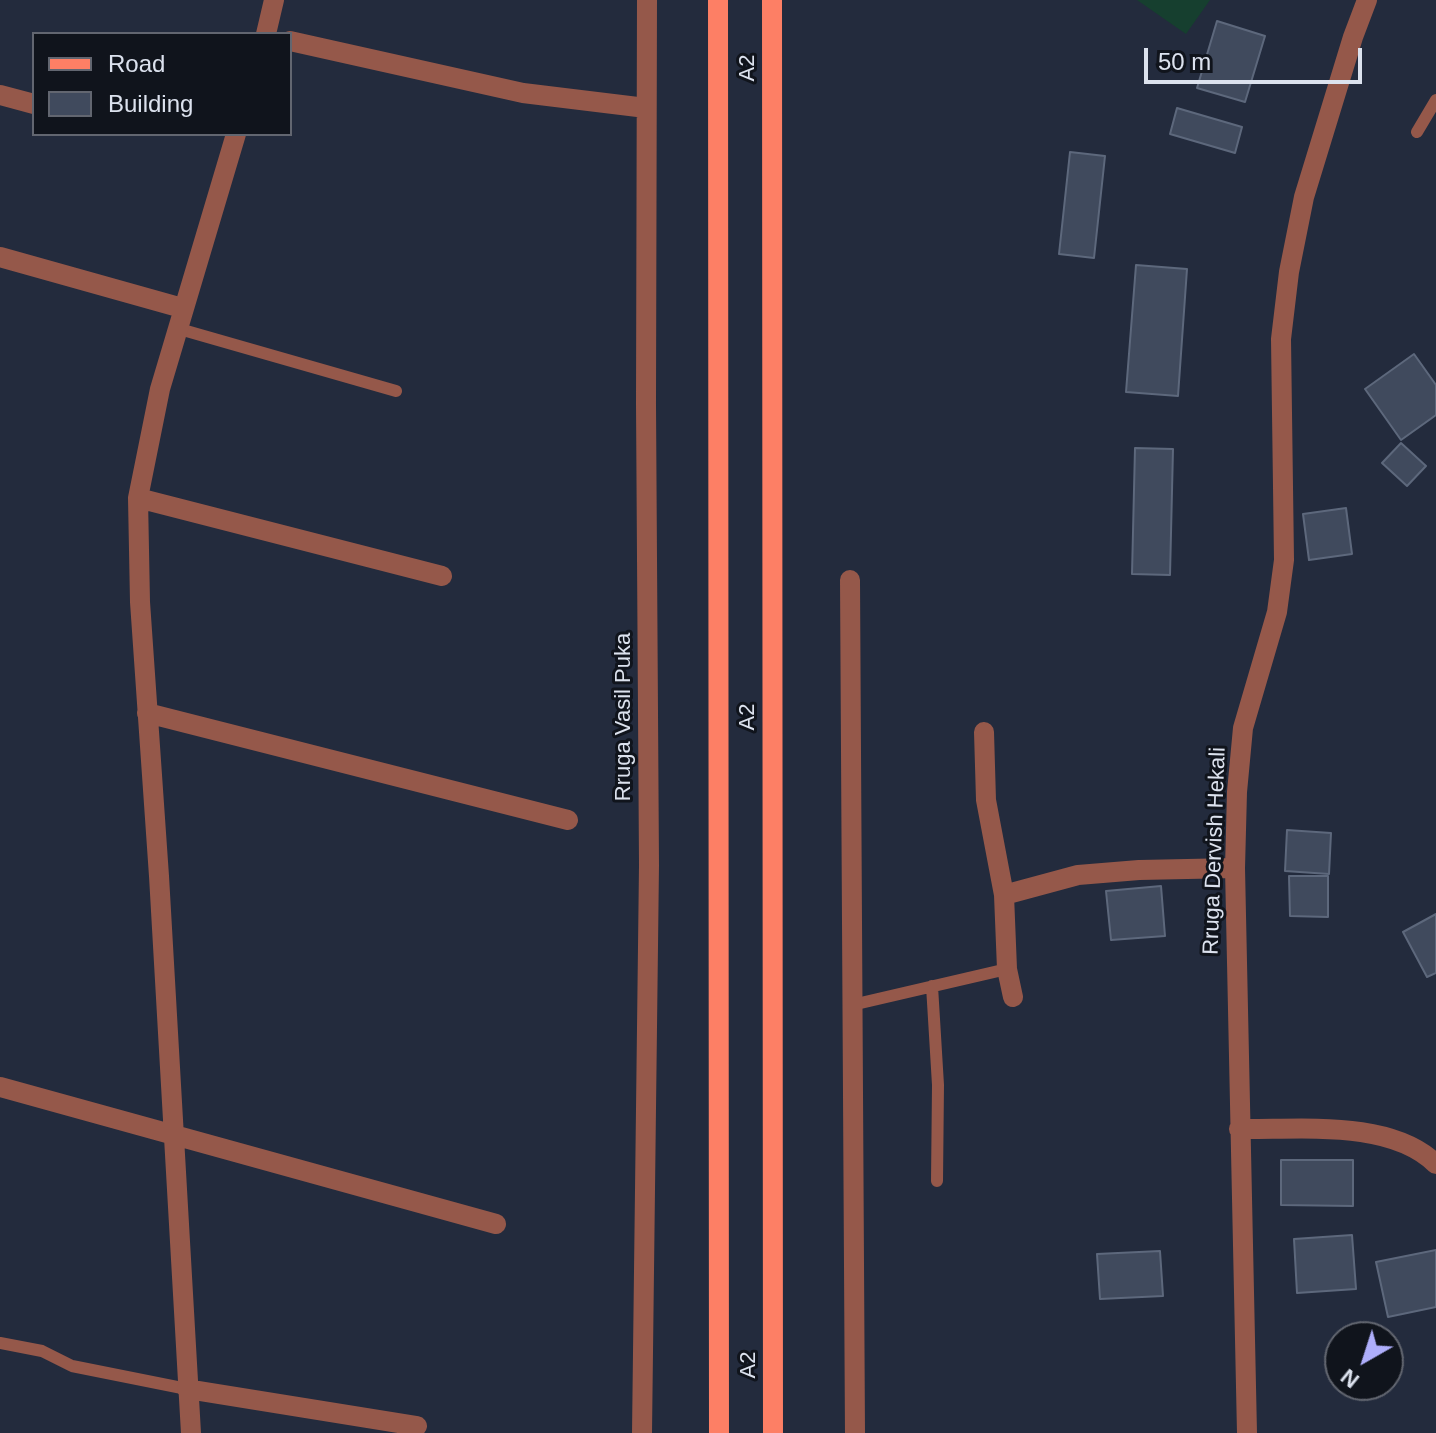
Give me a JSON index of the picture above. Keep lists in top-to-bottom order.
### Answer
{
  "streets": {
    "main road": ["A2"],
    "street": ["Rruga Vasil Puka", "Rruga Dervish Hekali"]
  },
  "legend": ["Road", "Building"],
  "scale_bar": "50 m",
  "north": "bottom left"
}
